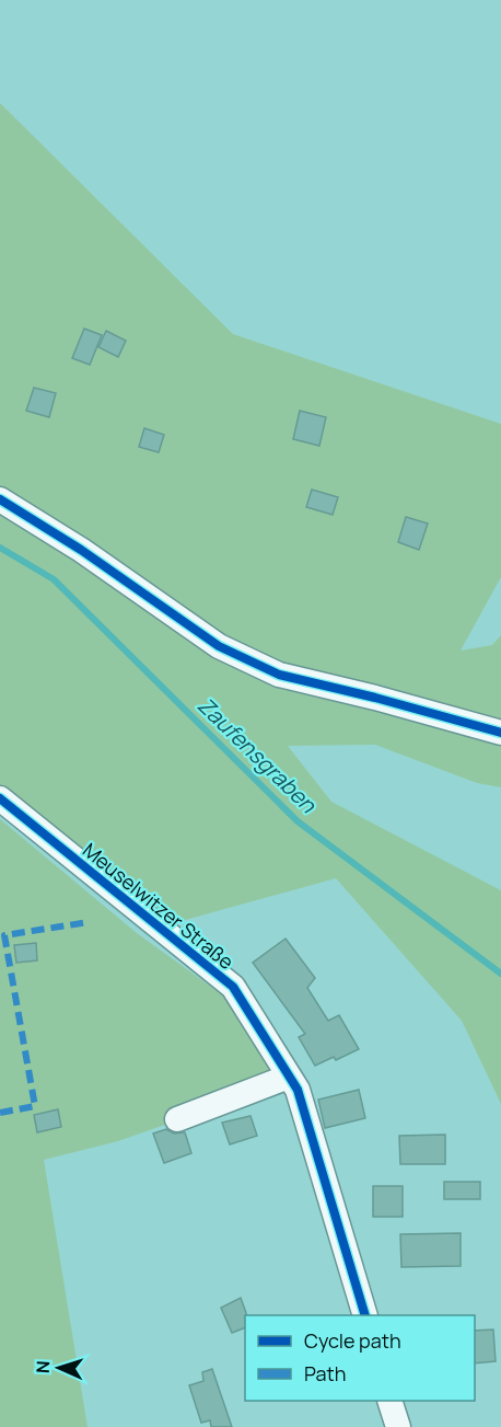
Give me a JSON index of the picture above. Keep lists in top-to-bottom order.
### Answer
{
  "streets": {
    "street": ["Meuselwitzer Straße"]
  },
  "water": ["Zaufensgraben"],
  "legend": ["Cycle path", "Path"],
  "north": "left"
}
